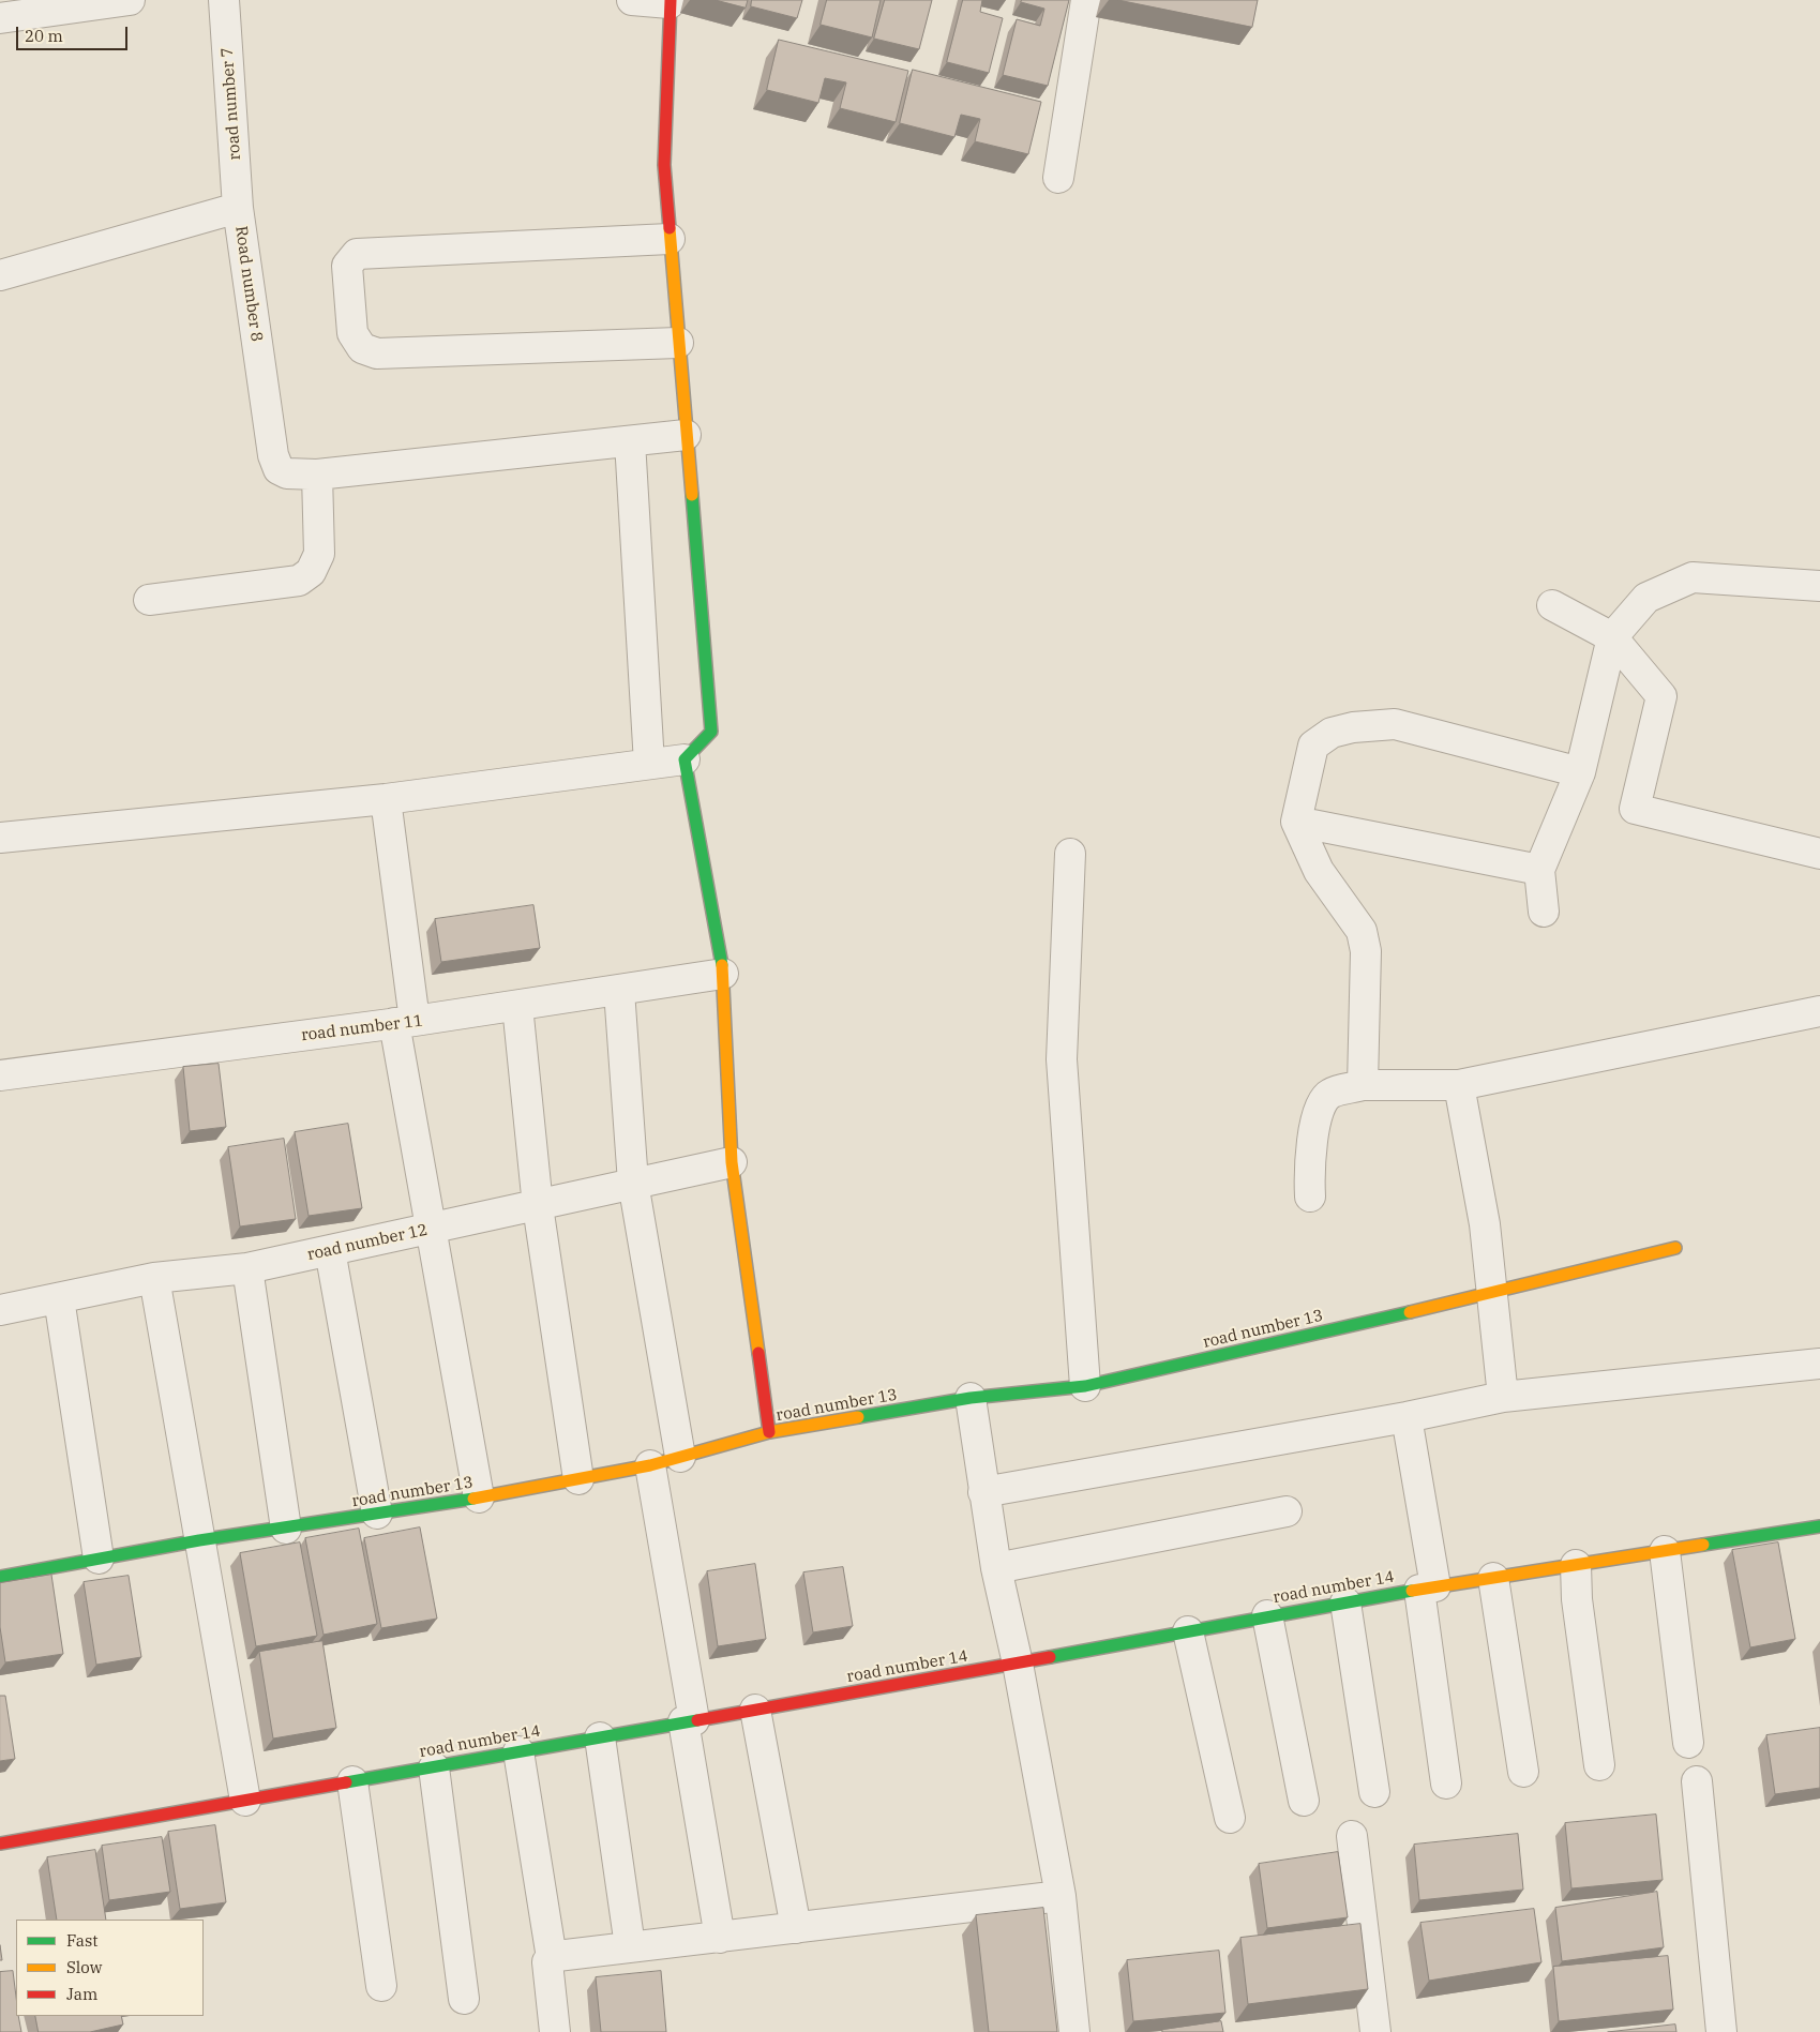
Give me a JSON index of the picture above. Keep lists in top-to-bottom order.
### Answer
{
  "streets": {
    "street": [
      "road number 7",
      "Road number 8",
      "road number 11",
      "road number 12",
      "road number 13",
      "road number 14"
    ]
  },
  "crossings": [
    ["road number 7", "Road number 8"]
  ],
  "legend": ["Fast", "Slow", "Jam"],
  "scale_bar": "20 m"
}
